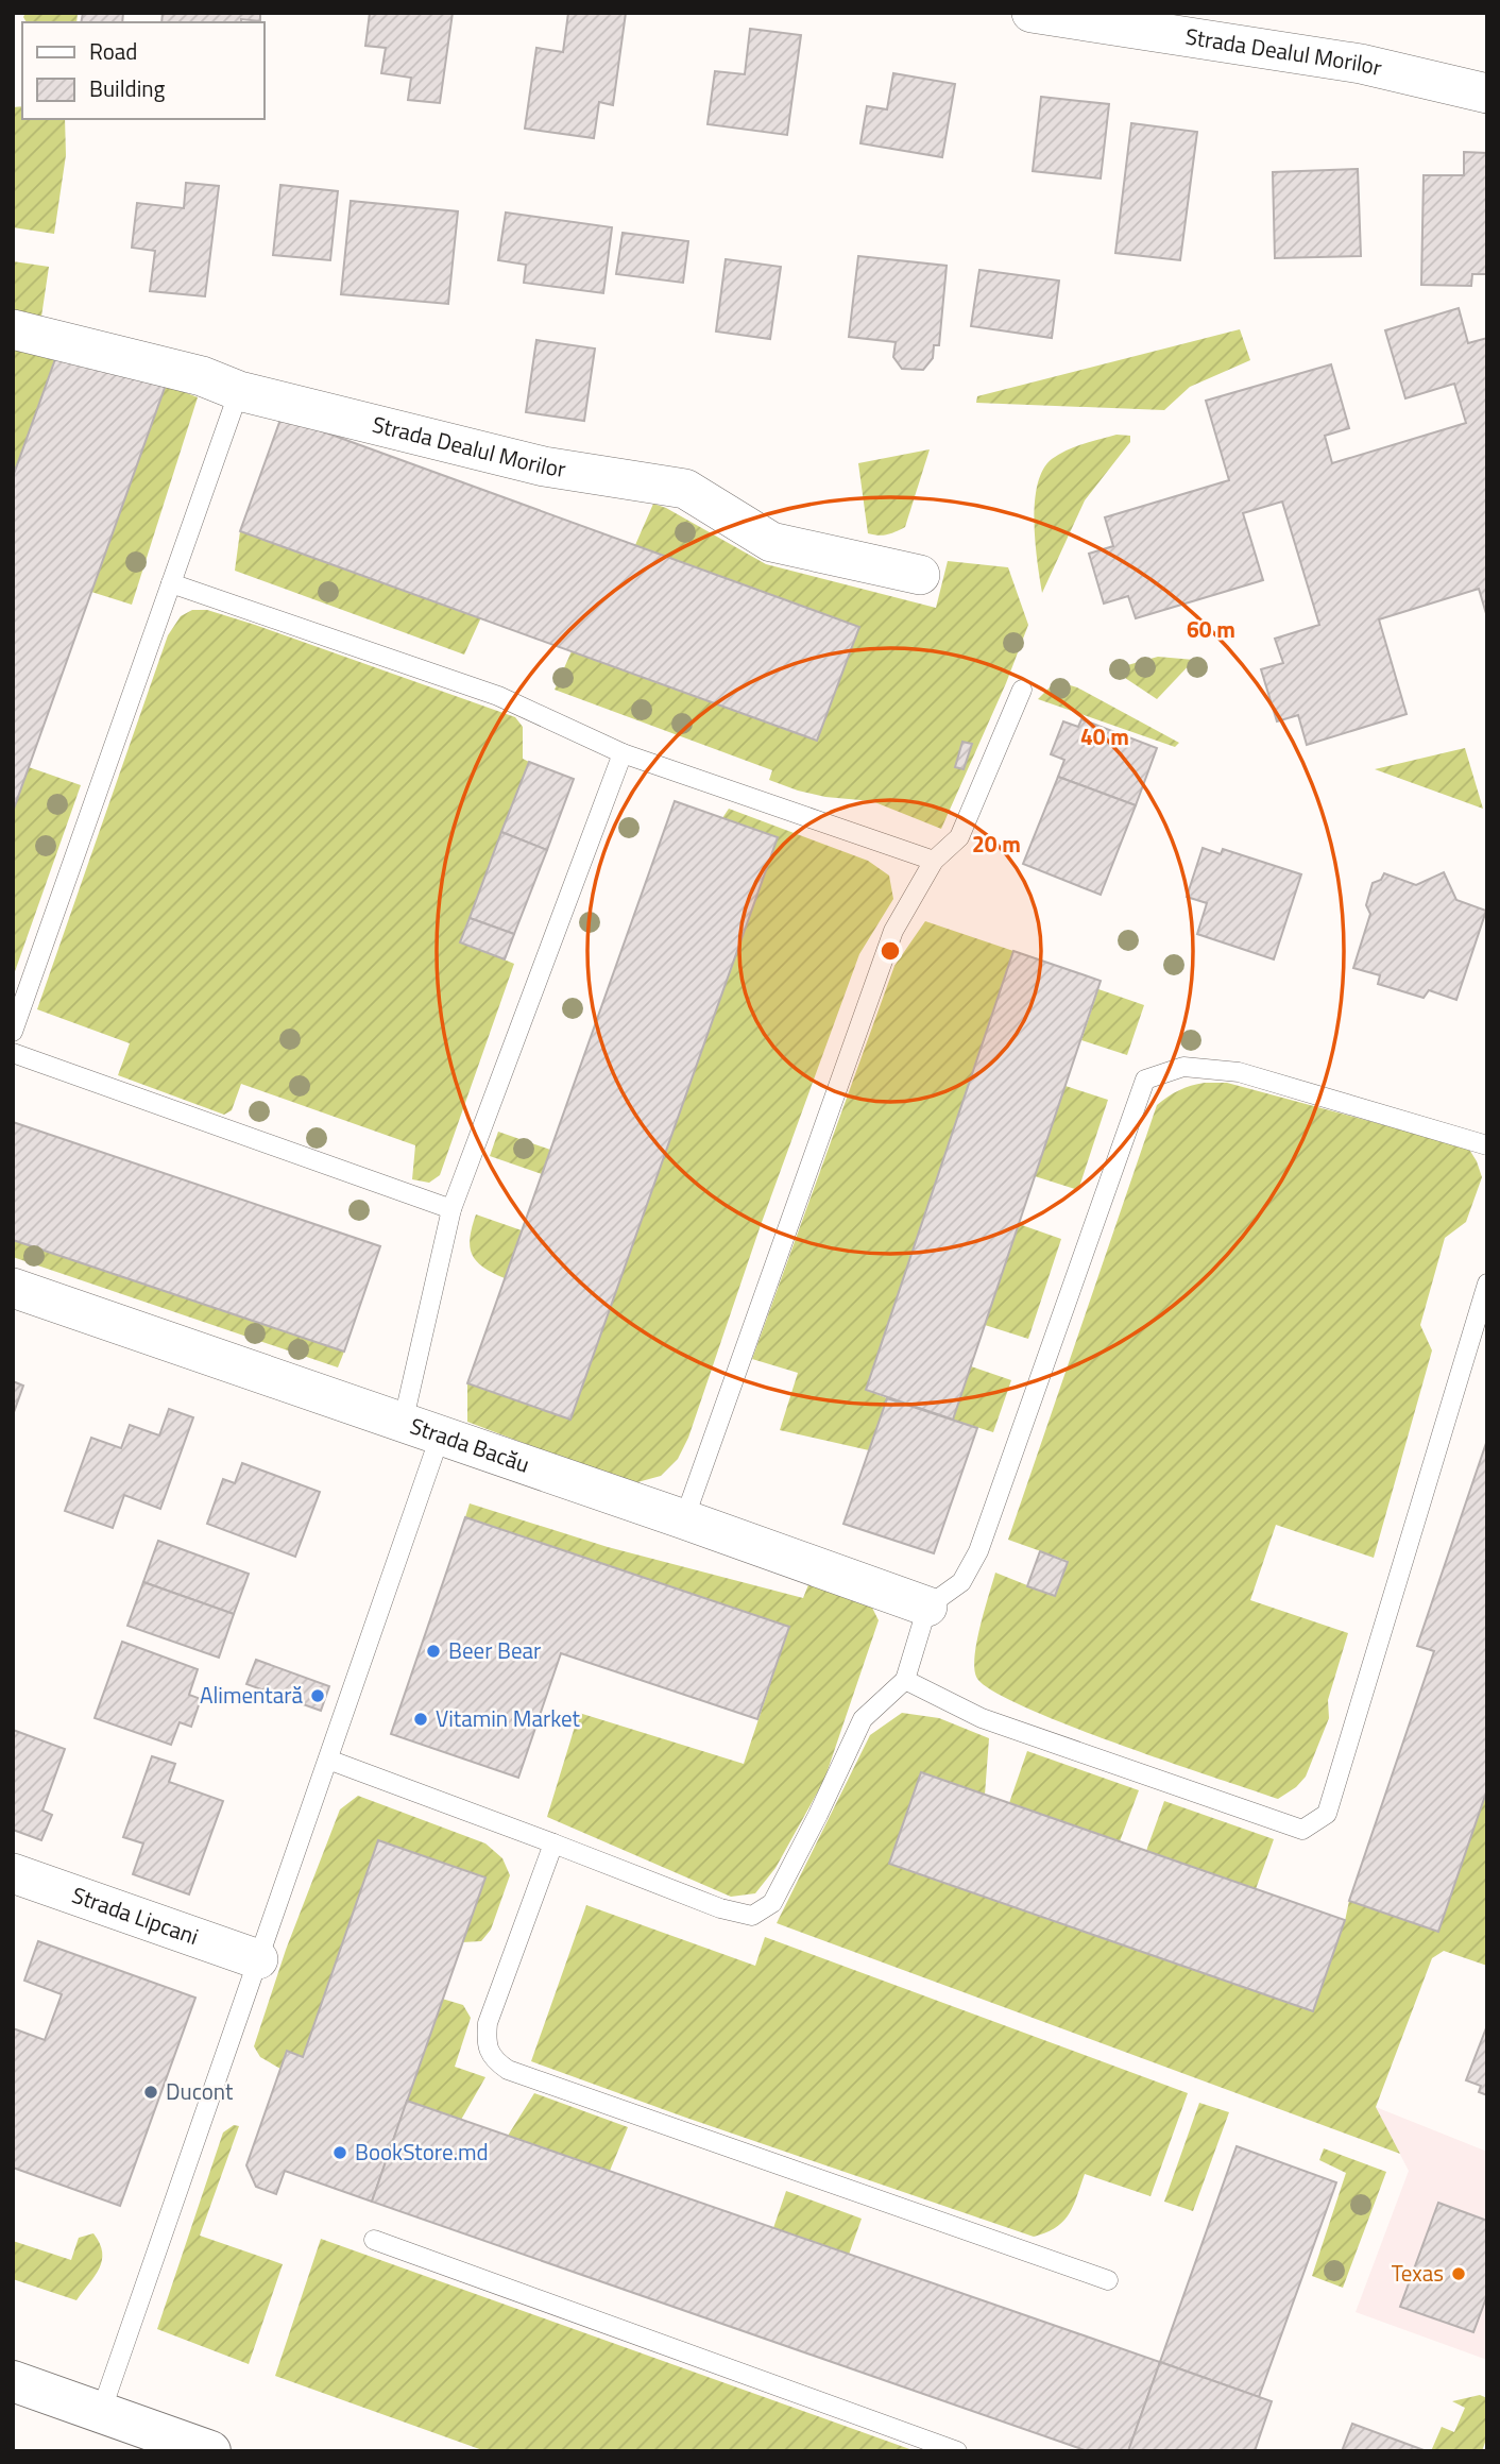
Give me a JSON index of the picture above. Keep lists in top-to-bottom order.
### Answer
{
  "streets": {
    "street": ["Strada Dealul Morilor", "Strada Bacău", "Strada Lipcani"]
  },
  "places": [
    "Beer Bear",
    "Alimentară",
    "Vitamin Market",
    "Ducont",
    "BookStore.md",
    "Texas"
  ],
  "legend": ["Road", "Building"],
  "rings": ["60 m", "40 m", "20 m"]
}
